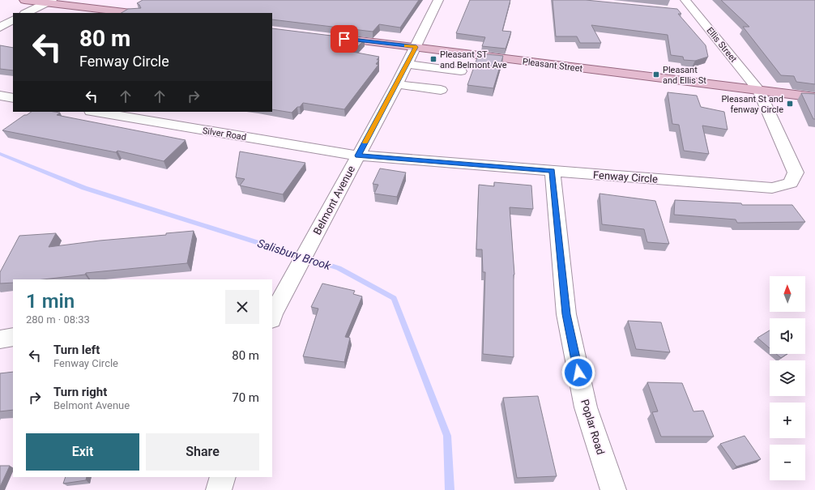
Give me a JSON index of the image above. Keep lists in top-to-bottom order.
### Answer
{
  "streets": {
    "main road": ["Pleasant Street"],
    "street": [
      "Ellis Street",
      "Silver Road",
      "Fenway Circle",
      "Belmont Avenue",
      "Poplar Road"
    ]
  },
  "crossings": [
    ["Ellis Street", "Pleasant Street"],
    ["Ellis Street", "Fenway Circle"],
    ["Pleasant Street", "Fenway Circle"],
    ["Pleasant Street", "Belmont Avenue"],
    ["Silver Road", "Fenway Circle"],
    ["Silver Road", "Belmont Avenue"],
    ["Fenway Circle", "Belmont Avenue"],
    ["Fenway Circle", "Poplar Road"]
  ],
  "water": ["Salisbury Brook"],
  "places": {
    "transit": ["Pleasant ST and Belmont Ave", "Pleasant and Ellis St", "Pleasant St and fenway Circle"]
  },
  "north": "top",
  "page": {
    "turn": ["80 m", "Fenway Circle"],
    "map_buttons": ["+", "−"],
    "heading": ["1 min", "280 m · 08:33"],
    "list": [
      {
        "name": "Turn left",
        "note": "Fenway Circle",
        "value": "80 m"
      },
      {
        "name": "Turn right",
        "note": "Belmont Avenue",
        "value": "70 m"
      }
    ],
    "buttons": ["Exit", "Share"]
  }
}
